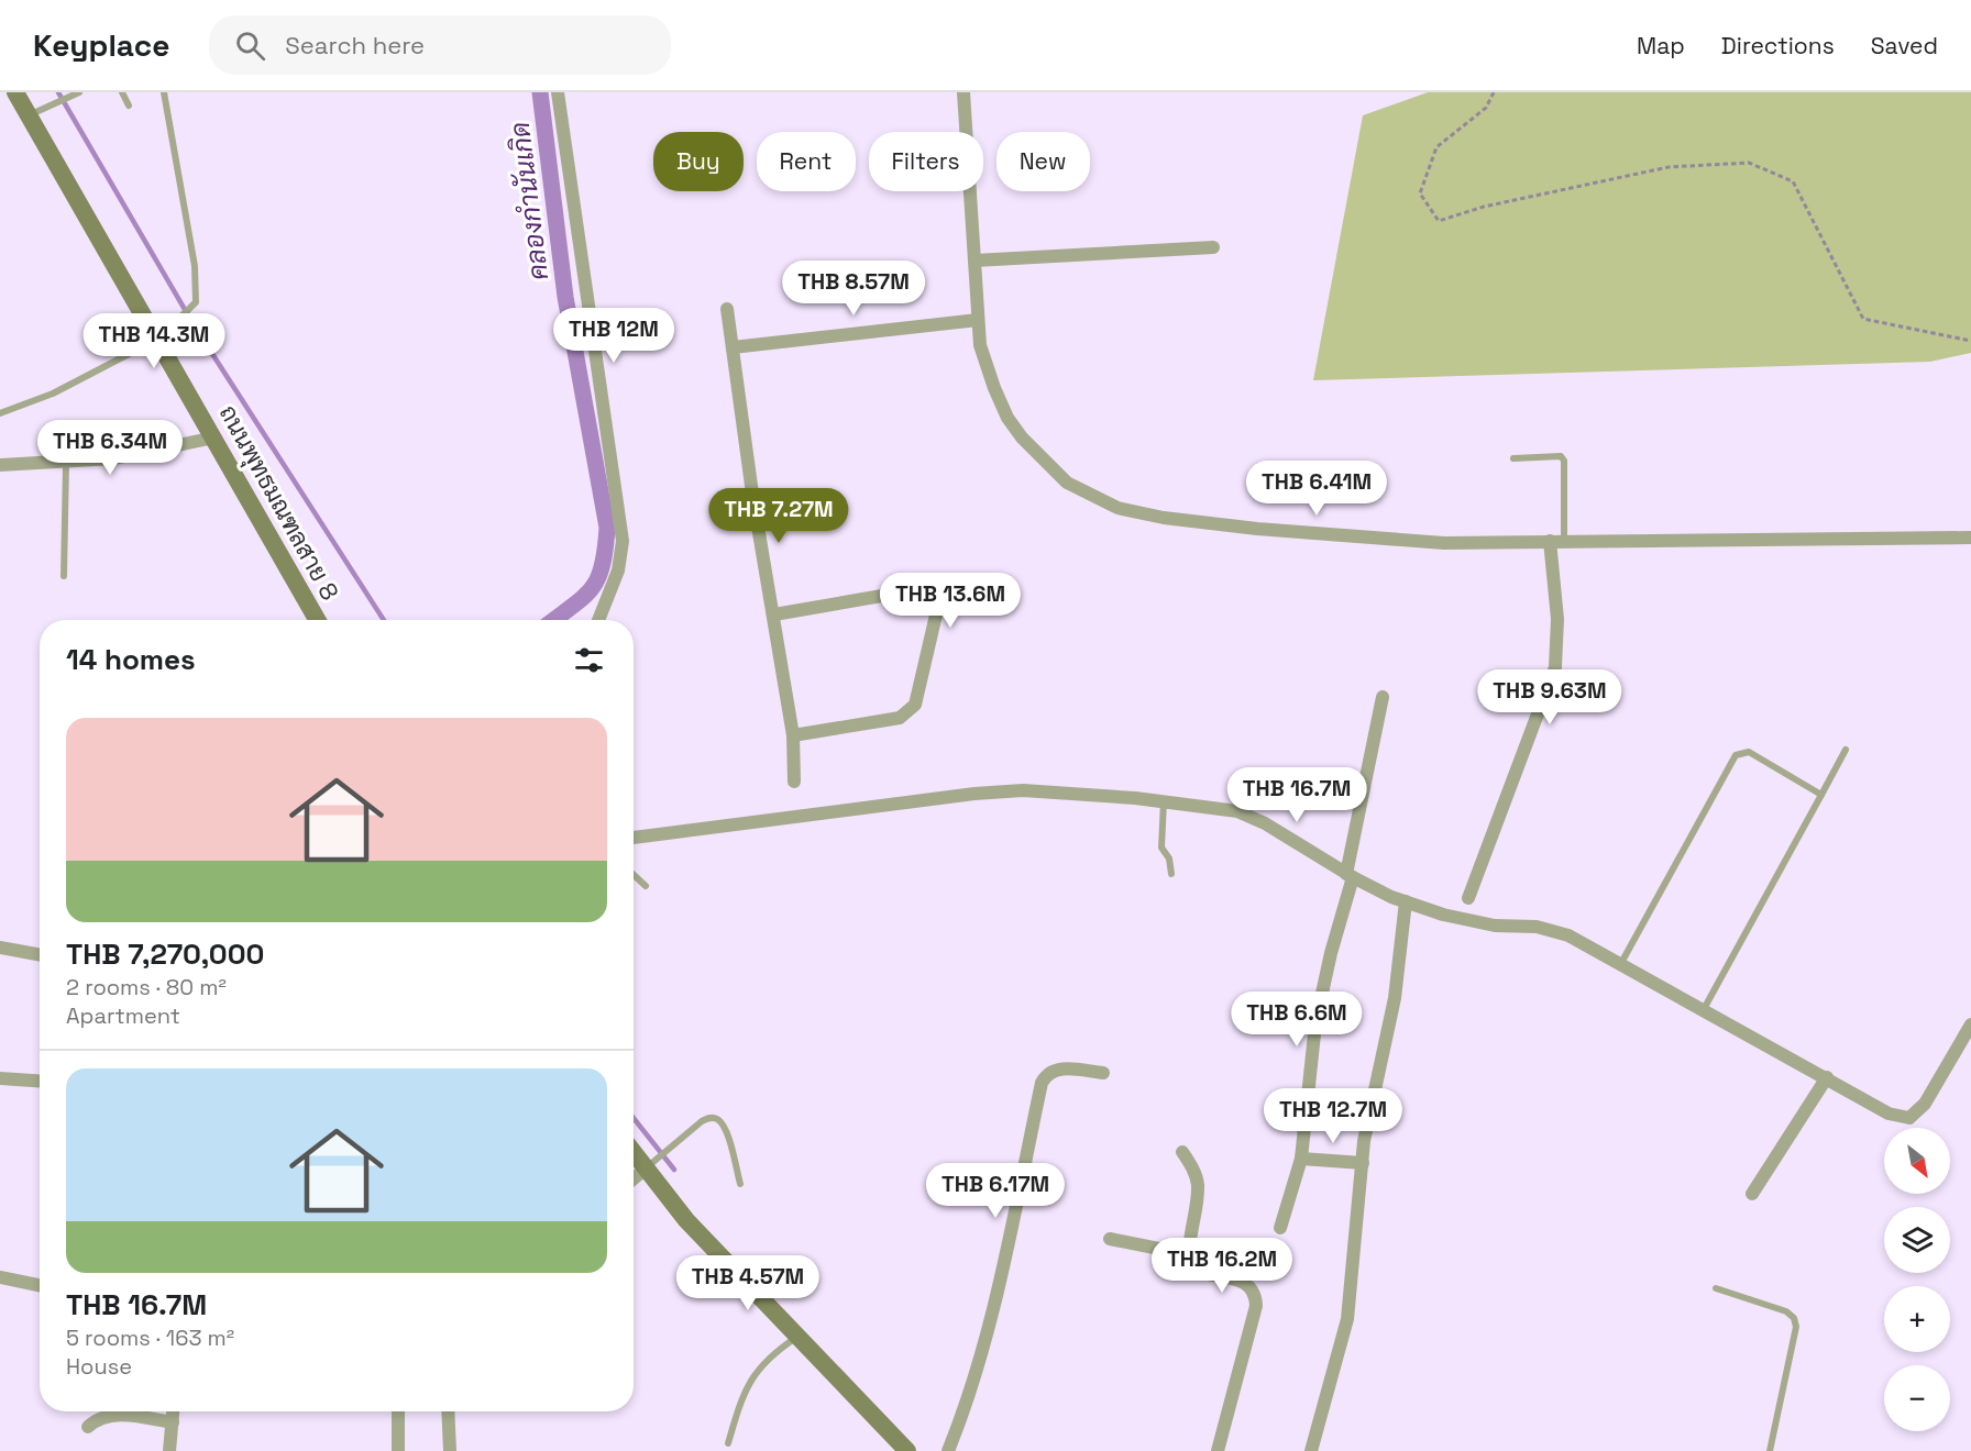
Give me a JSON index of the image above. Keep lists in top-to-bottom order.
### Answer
{
  "streets": {
    "street": ["ถนนพุทธมณฑลสาย 8"]
  },
  "water": ["คลองกำนันเกิด"],
  "north": "bottom right",
  "page": {
    "header": "Keyplace",
    "search": "Search here",
    "nav": ["Map", "Directions", "Saved"],
    "chip": [
      "Buy",
      "Rent",
      "Filters",
      "New"
    ],
    "price": [
      "THB 8.57M",
      "THB 12M",
      "THB 14.3M",
      "THB 6.34M",
      "THB 6.41M",
      "THB 7.27M",
      "THB 13.6M",
      "THB 9.63M",
      "THB 16.7M",
      "THB 6.6M",
      "THB 12.7M",
      "THB 6.17M",
      "THB 16.2M",
      "THB 4.57M"
    ],
    "heading": "14 homes",
    "list": [
      {
        "name": "THB 7,270,000",
        "note": "2 rooms · 80 m² · Apartment"
      },
      {
        "name": "THB 16.7M",
        "note": "5 rooms · 163 m² · House"
      }
    ],
    "map_buttons": ["+", "−"]
  }
}
